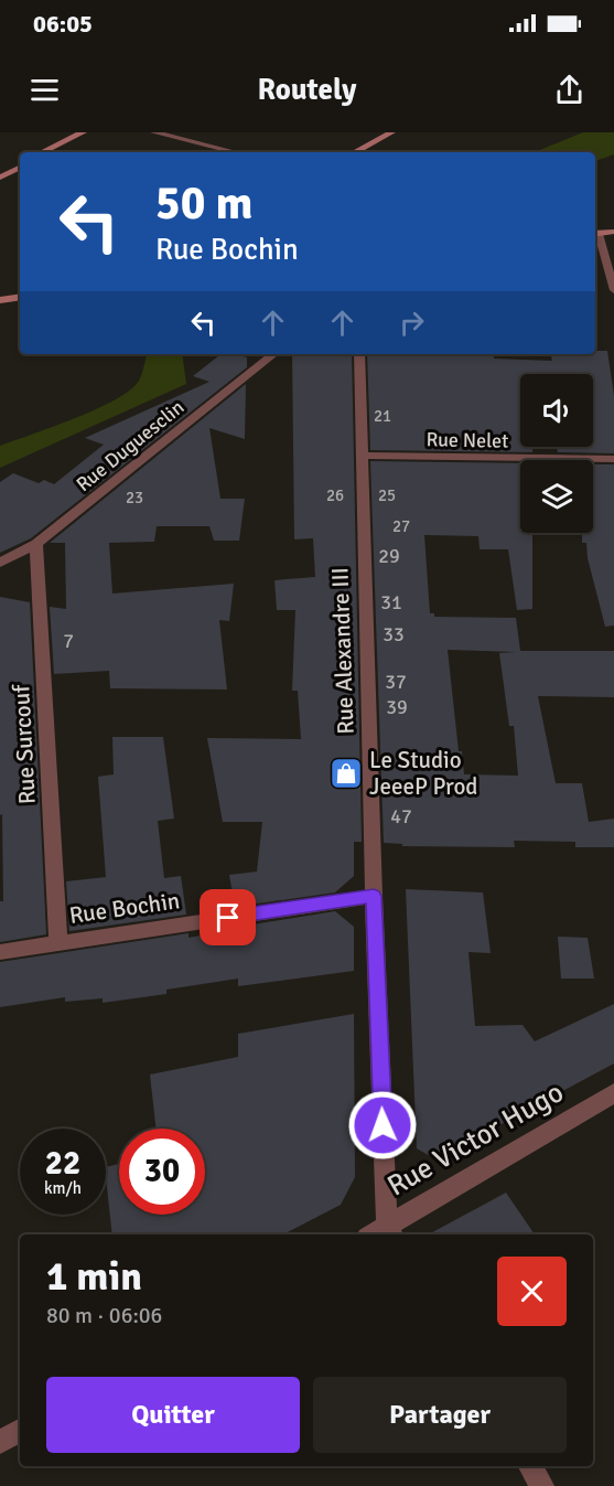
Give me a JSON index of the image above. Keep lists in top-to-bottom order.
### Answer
{
  "streets": {
    "street": [
      "Rue Nelet",
      "Rue Duguesclin",
      "Rue Alexandre III",
      "Rue Surcouf",
      "Rue Bochin",
      "Rue Victor Hugo"
    ]
  },
  "crossings": [
    ["Rue Nelet", "Rue Alexandre III"],
    ["Rue Duguesclin", "Rue Surcouf"],
    ["Rue Alexandre III", "Rue Bochin"],
    ["Rue Alexandre III", "Rue Victor Hugo"],
    ["Rue Surcouf", "Rue Bochin"]
  ],
  "places": {
    "shop": ["Le Studio JeeeP Prod"]
  },
  "house_numbers": [
    "21",
    "26",
    "25",
    "23",
    "27",
    "29",
    "31",
    "33",
    "7",
    "37",
    "39",
    "47"
  ],
  "page": {
    "status": "06:05",
    "header": "Routely",
    "turn": ["50 m", "Rue Bochin"],
    "speed": "22 km/h",
    "limit": "30",
    "heading": ["1 min", "80 m · 06:06"],
    "buttons": ["Quitter", "Partager"]
  }
}
